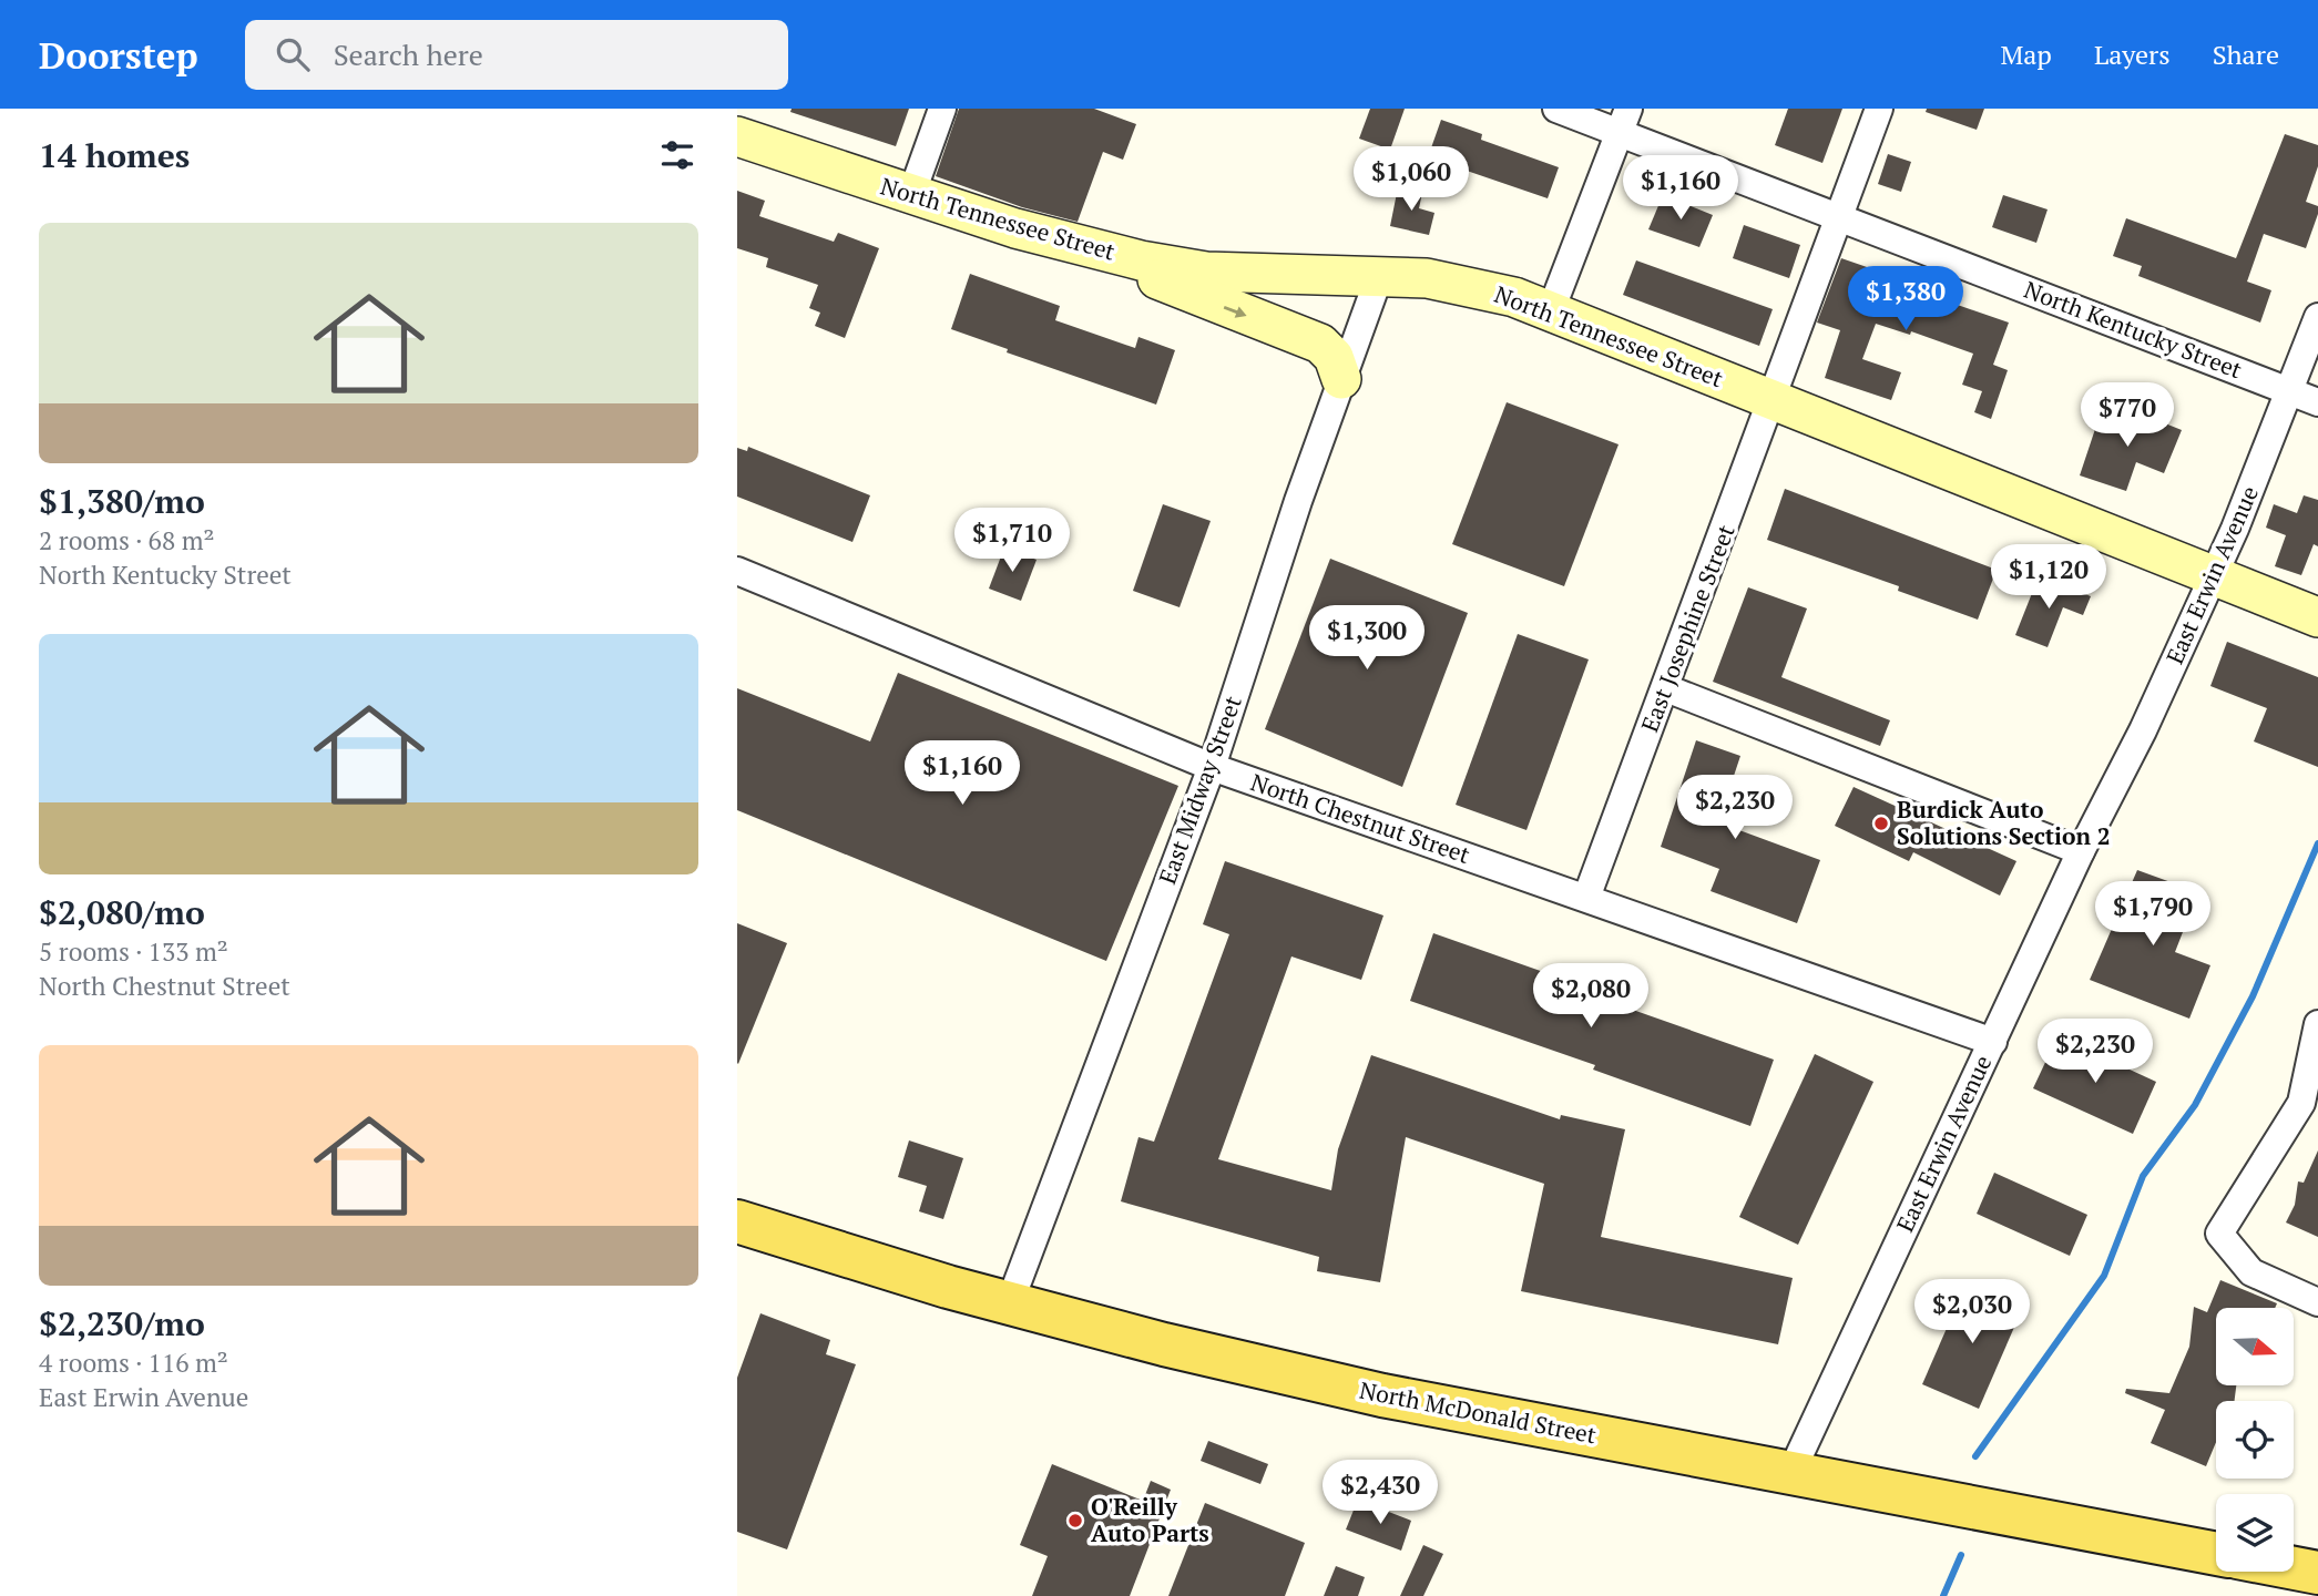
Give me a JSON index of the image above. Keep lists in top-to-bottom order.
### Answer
{
  "streets": {
    "main road": ["North McDonald Street"],
    "street": [
      "North Tennessee Street",
      "North Kentucky Street",
      "East Erwin Avenue",
      "East Josephine Street",
      "East Midway Street",
      "North Chestnut Street"
    ]
  },
  "crossings": [
    ["North Tennessee Street", "East Erwin Avenue"],
    ["North Tennessee Street", "East Josephine Street"],
    ["North Tennessee Street", "East Midway Street"],
    ["North Kentucky Street", "East Erwin Avenue"],
    ["North Kentucky Street", "East Josephine Street"],
    ["East Erwin Avenue", "North Chestnut Street"],
    ["East Erwin Avenue", "North McDonald Street"],
    ["East Josephine Street", "North Chestnut Street"],
    ["East Midway Street", "North Chestnut Street"],
    ["East Midway Street", "North McDonald Street"]
  ],
  "places": ["Burdick Auto Solutions Section 2", "O'Reilly Auto Parts"],
  "north": "right",
  "page": {
    "header": "Doorstep",
    "search": "Search here",
    "nav": ["Map", "Layers", "Share"],
    "heading": "14 homes",
    "price": [
      "$1,060",
      "$1,160",
      "$1,380",
      "$770",
      "$1,710",
      "$1,120",
      "$1,300",
      "$1,160",
      "$2,230",
      "$1,790",
      "$2,080",
      "$2,230",
      "$2,030",
      "$2,430"
    ],
    "list": [
      {
        "name": "$1,380/mo",
        "note": "2 rooms · 68 m² · North Kentucky Street"
      },
      {
        "name": "$2,080/mo",
        "note": "5 rooms · 133 m² · North Chestnut Street"
      },
      {
        "name": "$2,230/mo",
        "note": "4 rooms · 116 m² · East Erwin Avenue"
      }
    ]
  }
}
